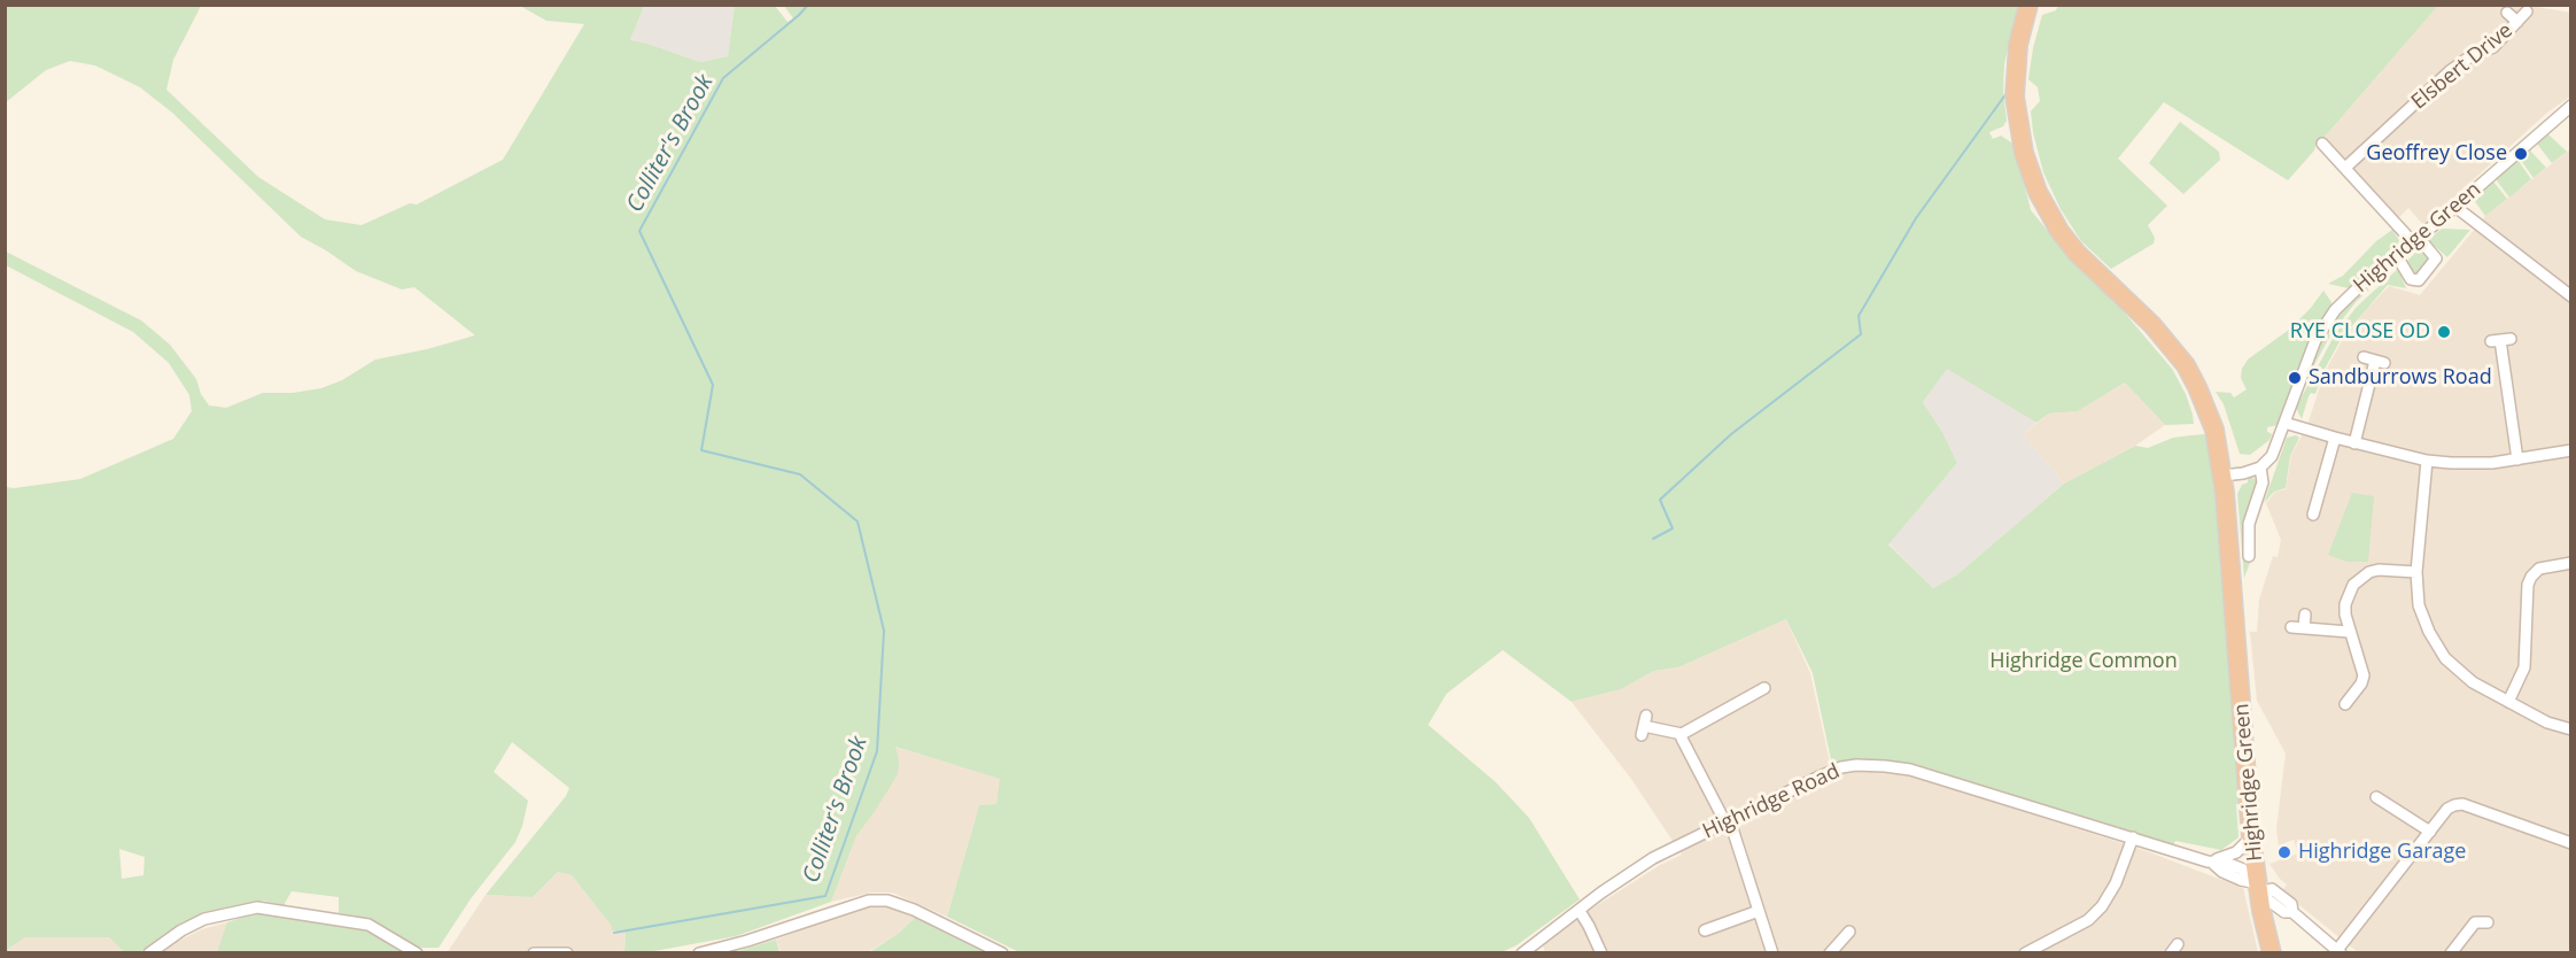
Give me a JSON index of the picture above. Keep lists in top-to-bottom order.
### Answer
{
  "streets": {
    "highway": ["Highridge Green"],
    "street": ["Elsbert Drive", "Highridge Road"]
  },
  "crossings": [
    ["Highridge Green", "Highridge Road"]
  ],
  "water": ["Colliter's Brook"],
  "parks": ["Highridge Common"],
  "places": [
    "Geoffrey Close",
    "RYE CLOSE OD",
    "Sandburrows Road",
    "Highridge Garage"
  ]
}
